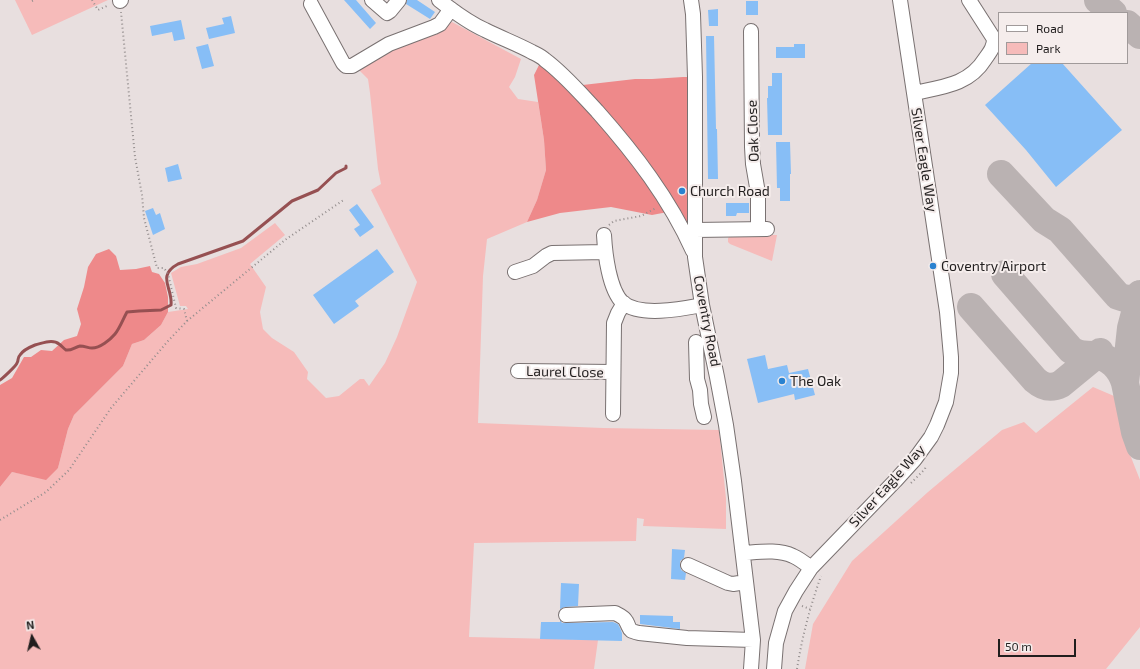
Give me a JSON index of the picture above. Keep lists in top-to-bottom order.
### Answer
{
  "streets": {
    "street": [
      "Oak Close",
      "Silver Eagle Way",
      "Coventry Road",
      "Laurel Close"
    ]
  },
  "crossings": [
    ["Oak Close", "Coventry Road"]
  ],
  "places": ["Church Road", "Coventry Airport", "The Oak"],
  "legend": ["Road", "Park"],
  "scale_bar": "50 m",
  "north": "top"
}
